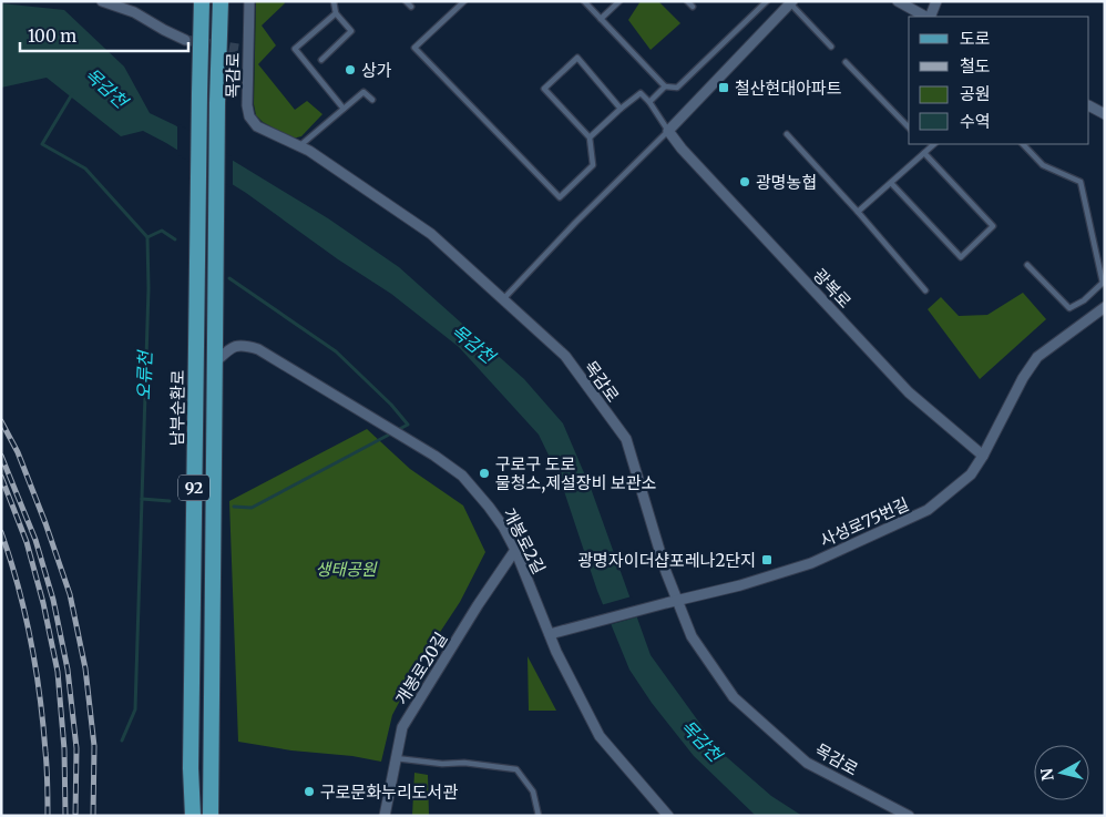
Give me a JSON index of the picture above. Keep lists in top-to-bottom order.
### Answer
{
  "streets": {
    "main road": ["남부순환로", "92"],
    "street": [
      "목감로",
      "광복로",
      "사성로75번길",
      "개봉로2길",
      "개봉로20길"
    ]
  },
  "crossings": [
    ["목감로", "사성로75번길"],
    ["광복로", "사성로75번길"],
    ["92", "개봉로2길"],
    ["사성로75번길", "개봉로2길"],
    ["개봉로2길", "개봉로20길"]
  ],
  "water": ["목감천", "오류천"],
  "parks": ["생태공원"],
  "places": {
    "other": [
      "상가",
      "광명농협",
      "구로구 도로 물청소,제설장비 보관소",
      "구로문화누리도서관"
    ],
    "transit": ["철산현대아파트", "광명자이더샵포레나2단지"]
  },
  "legend": [
    "도로",
    "철도",
    "공원",
    "수역"
  ],
  "scale_bar": "100 m",
  "north": "left"
}
